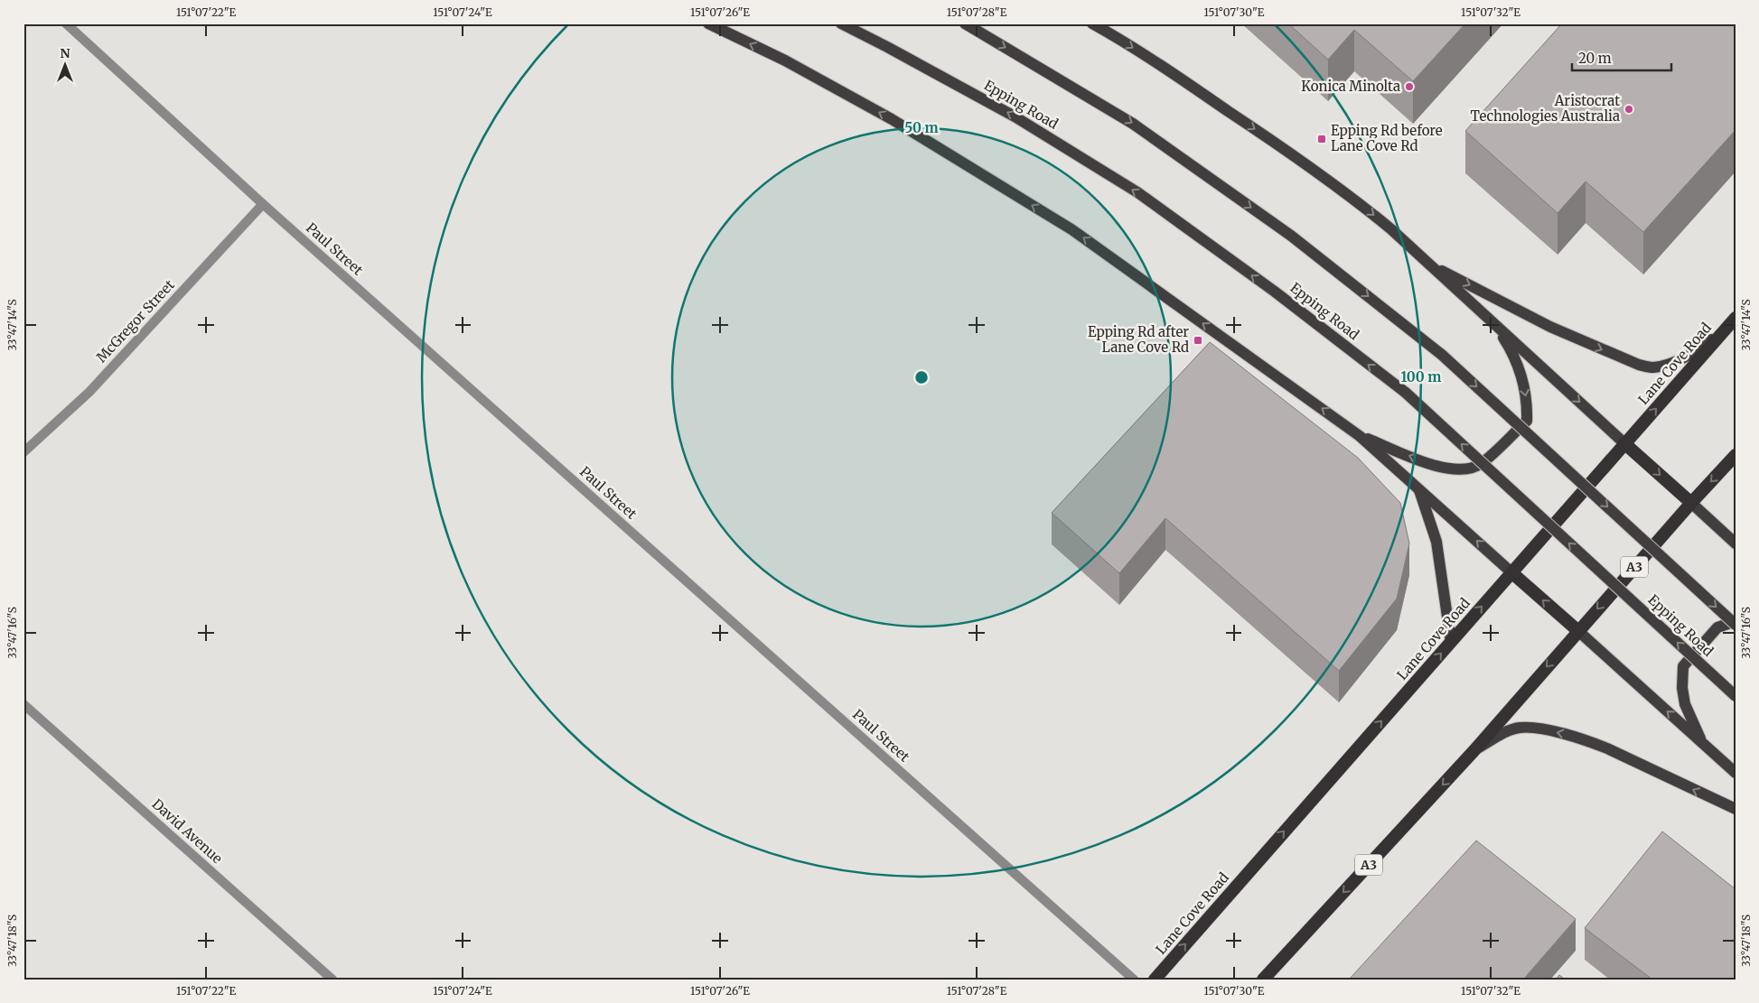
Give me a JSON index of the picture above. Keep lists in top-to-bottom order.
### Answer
{
  "streets": {
    "highway": ["Lane Cove Road", "A3"],
    "main road": ["Epping Road"],
    "street": ["Paul Street", "McGregor Street", "David Avenue"]
  },
  "crossings": [
    ["Paul Street", "McGregor Street"]
  ],
  "places": {
    "other": ["Konica Minolta", "Aristocrat Technologies Australia"],
    "transit": ["Epping Rd before Lane Cove Rd", "Epping Rd after Lane Cove Rd"]
  },
  "scale_bar": "20 m",
  "north": "top",
  "coordinates": [
    "151°07'22\"E",
    "151°07'24\"E",
    "151°07'26\"E",
    "151°07'28\"E",
    "151°07'30\"E",
    "151°07'32\"E",
    "33°47'14\"S",
    "33°47'16\"S",
    "33°47'18\"S"
  ],
  "rings": ["50 m", "100 m"]
}
